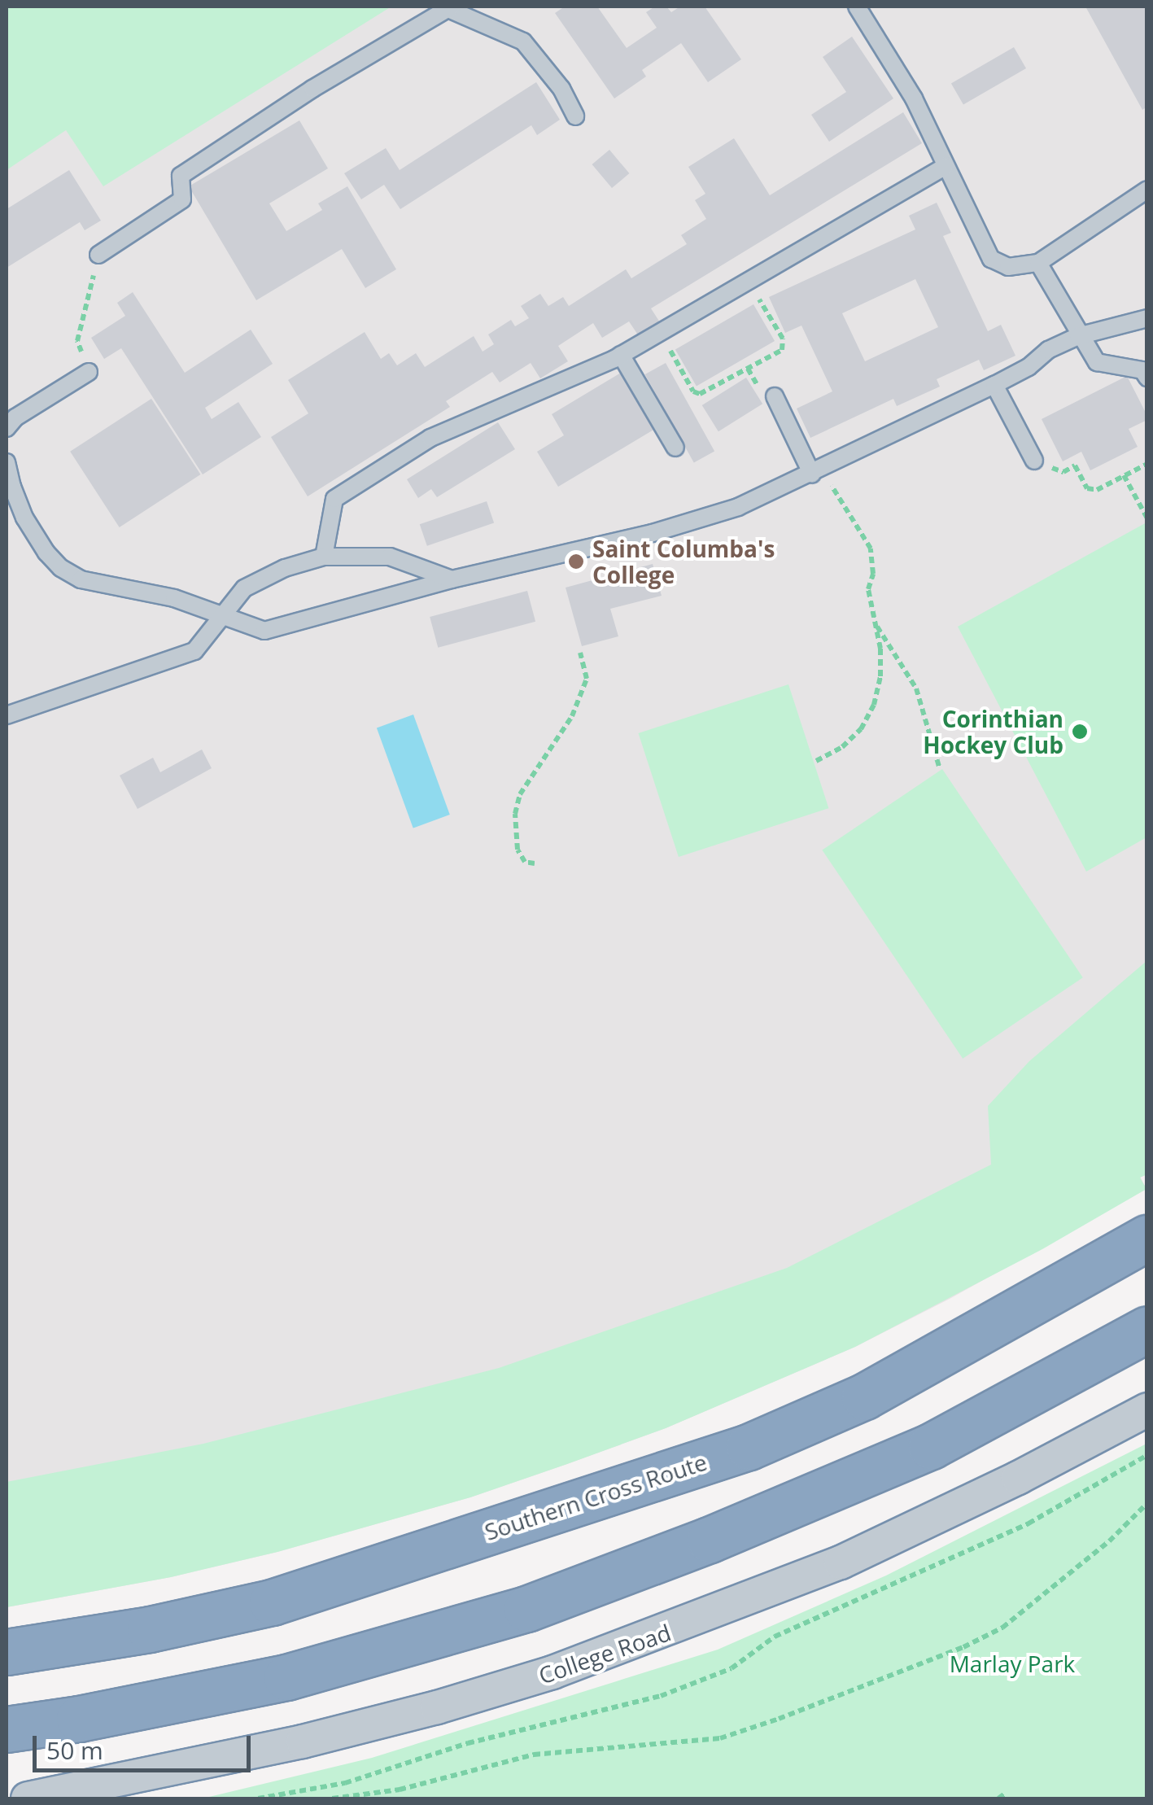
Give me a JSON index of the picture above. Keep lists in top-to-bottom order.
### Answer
{
  "streets": {
    "highway": ["Southern Cross Route"],
    "street": ["College Road"]
  },
  "parks": ["Marlay Park"],
  "places": ["Saint Columba's College", "Corinthian Hockey Club"],
  "scale_bar": "50 m"
}
